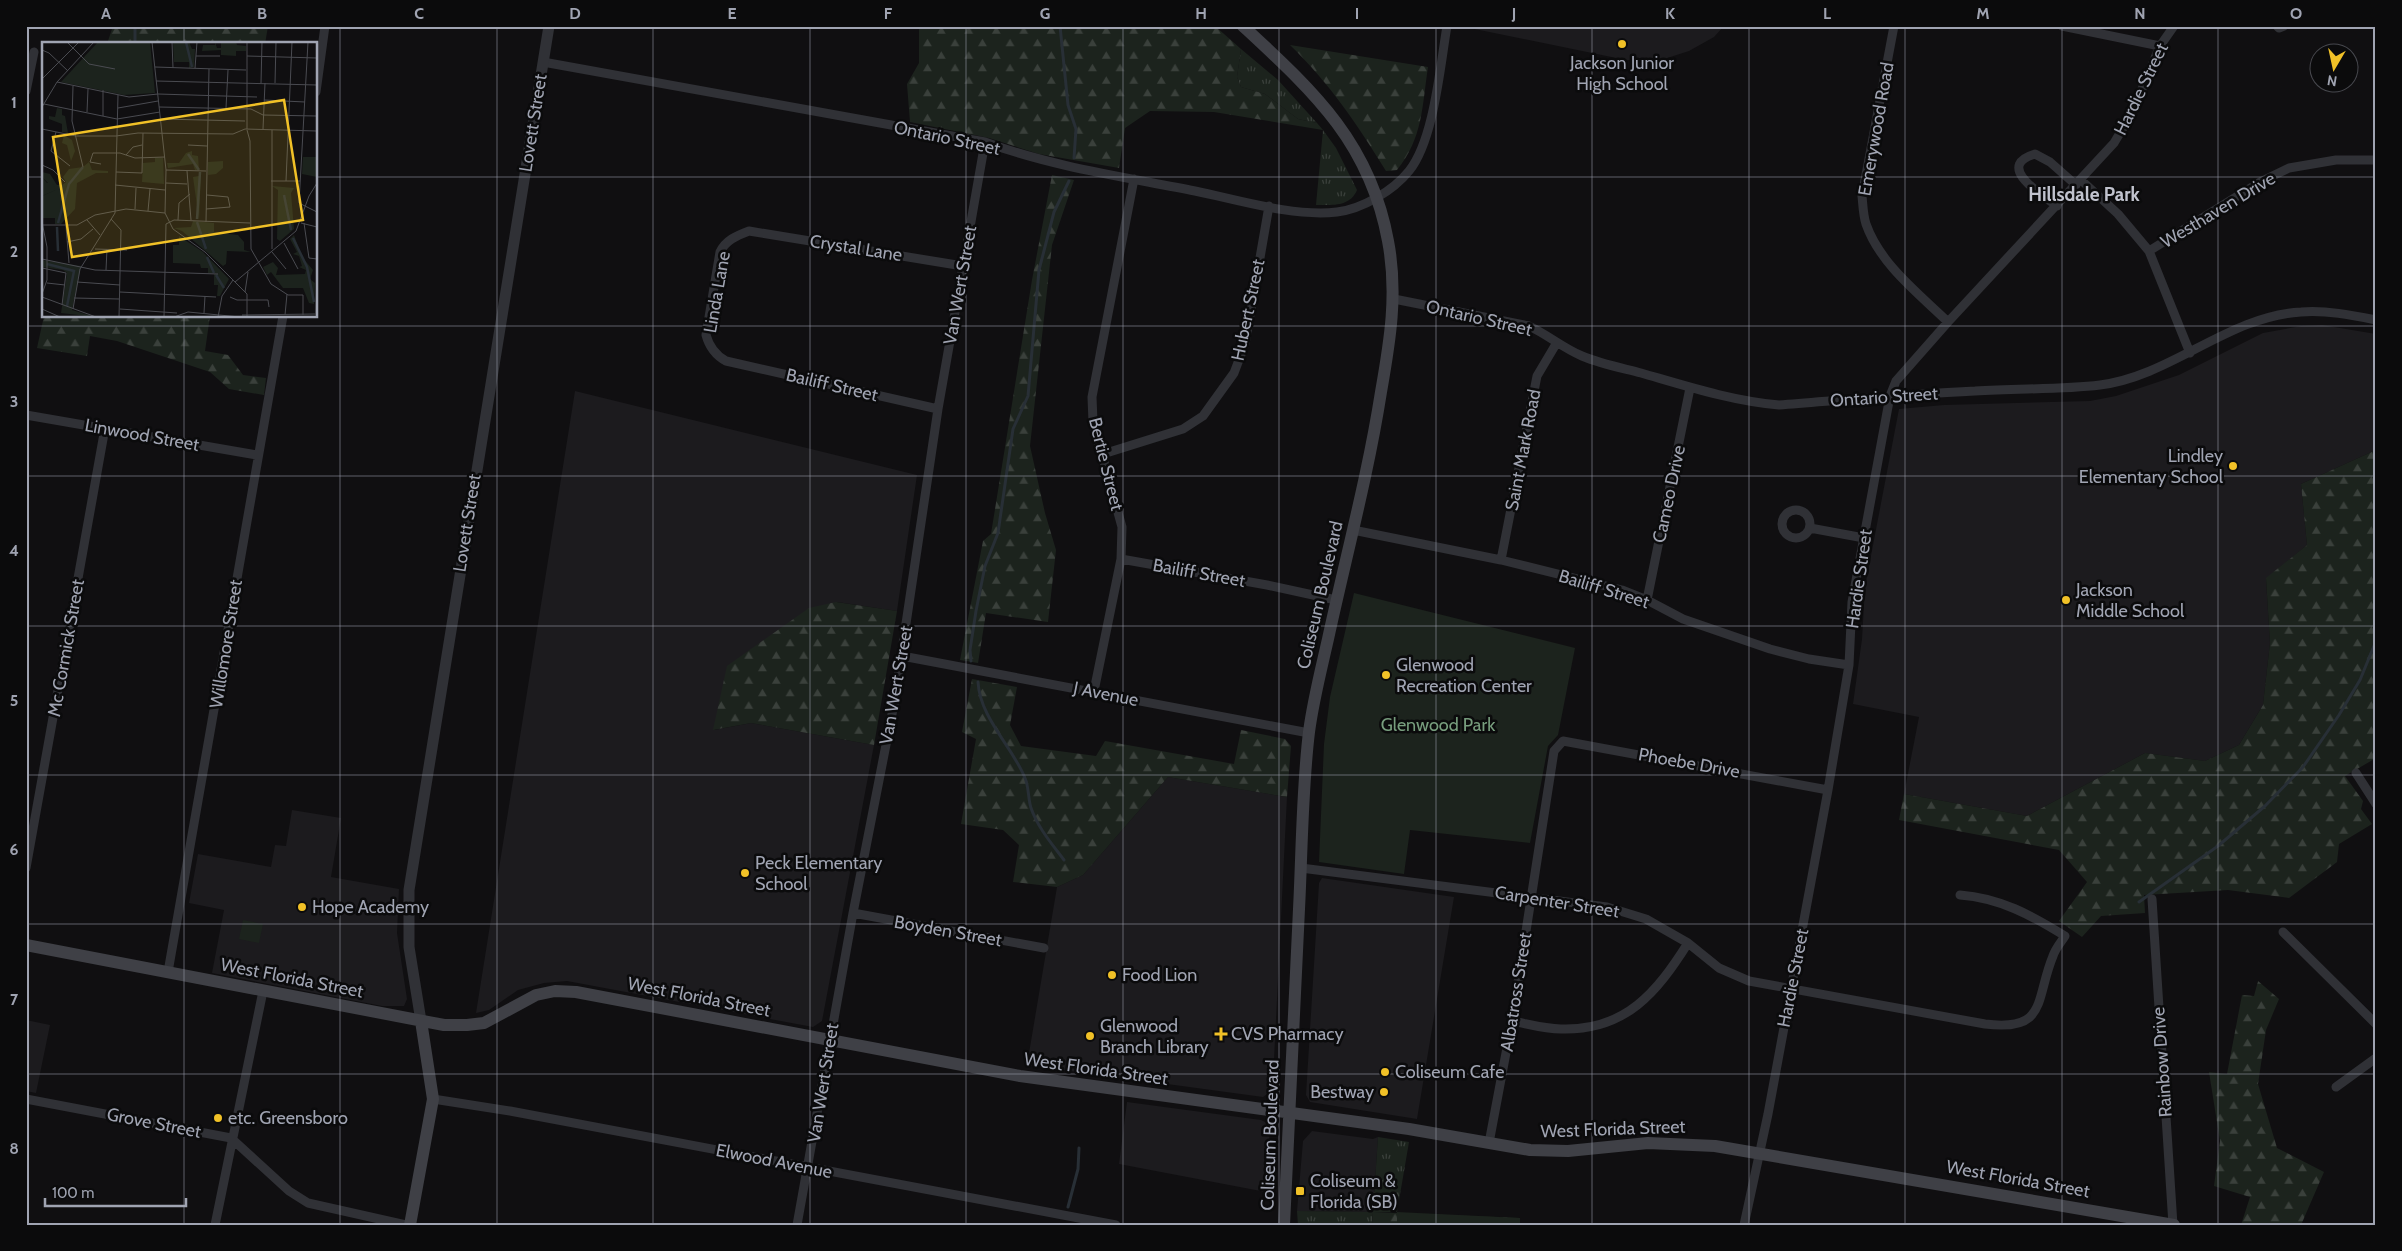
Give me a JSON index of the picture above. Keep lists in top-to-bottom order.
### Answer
{
  "streets": {
    "main road": ["Coliseum Boulevard", "West Florida Street"],
    "street": [
      "Hardie Street",
      "Lovett Street",
      "Emerywood Road",
      "Ontario Street",
      "Westhaven Drive",
      "Crystal Lane",
      "Van Wert Street",
      "Linda Lane",
      "Hubert Street",
      "Bailiff Street",
      "Linwood Street",
      "Saint Mark Road",
      "Bertie Street",
      "Cameo Drive",
      "Willomore Street",
      "Mc Cormick Street",
      "J Avenue",
      "Phoebe Drive",
      "Carpenter Street",
      "Boyden Street",
      "Albatross Street",
      "Rainbow Drive",
      "Grove Street",
      "Elwood Avenue"
    ]
  },
  "crossings": [
    ["Hardie Street", "Emerywood Road"],
    ["Hardie Street", "Ontario Street"],
    ["Hardie Street", "Bailiff Street"],
    ["Hardie Street", "Phoebe Drive"],
    ["Hardie Street", "Carpenter Street"],
    ["Hardie Street", "West Florida Street"],
    ["Lovett Street", "Ontario Street"],
    ["Lovett Street", "West Florida Street"],
    ["Ontario Street", "Van Wert Street"],
    ["Ontario Street", "Hubert Street"],
    ["Ontario Street", "Saint Mark Road"],
    ["Ontario Street", "Bertie Street"],
    ["Ontario Street", "Cameo Drive"],
    ["Ontario Street", "Coliseum Boulevard"],
    ["Crystal Lane", "Van Wert Street"],
    ["Crystal Lane", "Linda Lane"],
    ["Van Wert Street", "Bailiff Street"],
    ["Van Wert Street", "J Avenue"],
    ["Van Wert Street", "Boyden Street"],
    ["Van Wert Street", "West Florida Street"],
    ["Van Wert Street", "Elwood Avenue"],
    ["Linda Lane", "Bailiff Street"],
    ["Hubert Street", "Bertie Street"],
    ["Bailiff Street", "Saint Mark Road"],
    ["Bailiff Street", "Bertie Street"],
    ["Bailiff Street", "Cameo Drive"],
    ["Bailiff Street", "Coliseum Boulevard"],
    ["Linwood Street", "Willomore Street"],
    ["Linwood Street", "Mc Cormick Street"],
    ["Bertie Street", "J Avenue"],
    ["Coliseum Boulevard", "J Avenue"],
    ["Coliseum Boulevard", "Carpenter Street"],
    ["Coliseum Boulevard", "West Florida Street"],
    ["Willomore Street", "West Florida Street"],
    ["Phoebe Drive", "Albatross Street"],
    ["Carpenter Street", "Albatross Street"],
    ["West Florida Street", "Albatross Street"],
    ["West Florida Street", "Rainbow Drive"]
  ],
  "districts": ["Hillsdale Park"],
  "parks": ["Glenwood Park"],
  "places": {
    "other": [
      "Jackson Junior High School",
      "Lindley Elementary School",
      "Jackson Middle School",
      "Glenwood Recreation Center",
      "Peck Elementary School",
      "Hope Academy",
      "Food Lion",
      "Glenwood Branch Library",
      "Coliseum Cafe",
      "Bestway",
      "etc. Greensboro"
    ],
    "health": ["CVS Pharmacy"],
    "transit": ["Coliseum & Florida (SB)"]
  },
  "scale_bar": "100 m",
  "north": "bottom",
  "grid": {
    "columns": [
      "A",
      "B",
      "C",
      "D",
      "E",
      "F",
      "G",
      "H",
      "I",
      "J",
      "K",
      "L",
      "M",
      "N",
      "O"
    ],
    "rows": [
      "1",
      "2",
      "3",
      "4",
      "5",
      "6",
      "7",
      "8"
    ]
  }
}
